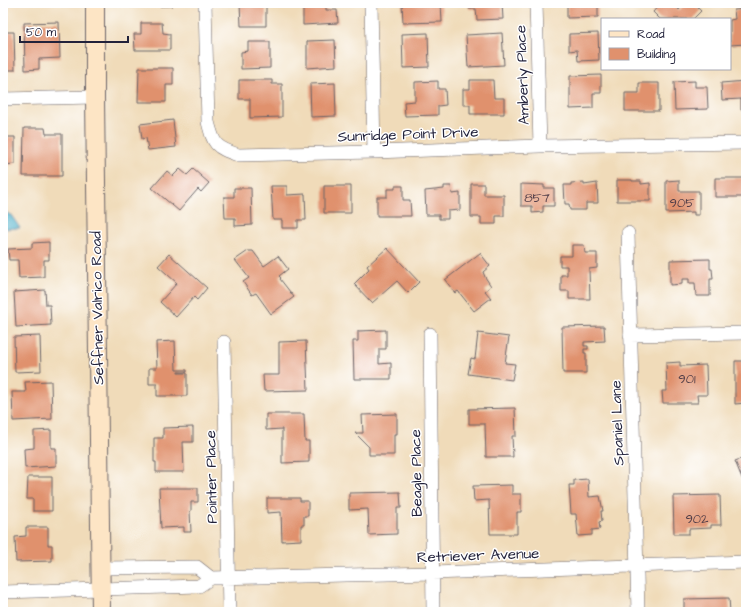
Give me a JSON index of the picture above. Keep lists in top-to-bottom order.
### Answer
{
  "streets": {
    "street": [
      "Amberly Place",
      "Sunridge Point Drive",
      "Seffner Valrico Road",
      "Spaniel Lane",
      "Beagle Place",
      "Pointer Place",
      "Retriever Avenue"
    ]
  },
  "crossings": [
    ["Amberly Place", "Sunridge Point Drive"],
    ["Seffner Valrico Road", "Retriever Avenue"],
    ["Spaniel Lane", "Retriever Avenue"],
    ["Beagle Place", "Retriever Avenue"],
    ["Pointer Place", "Retriever Avenue"]
  ],
  "house_numbers": [
    "857",
    "905",
    "901",
    "902"
  ],
  "legend": ["Road", "Building"],
  "scale_bar": "50 m"
}
